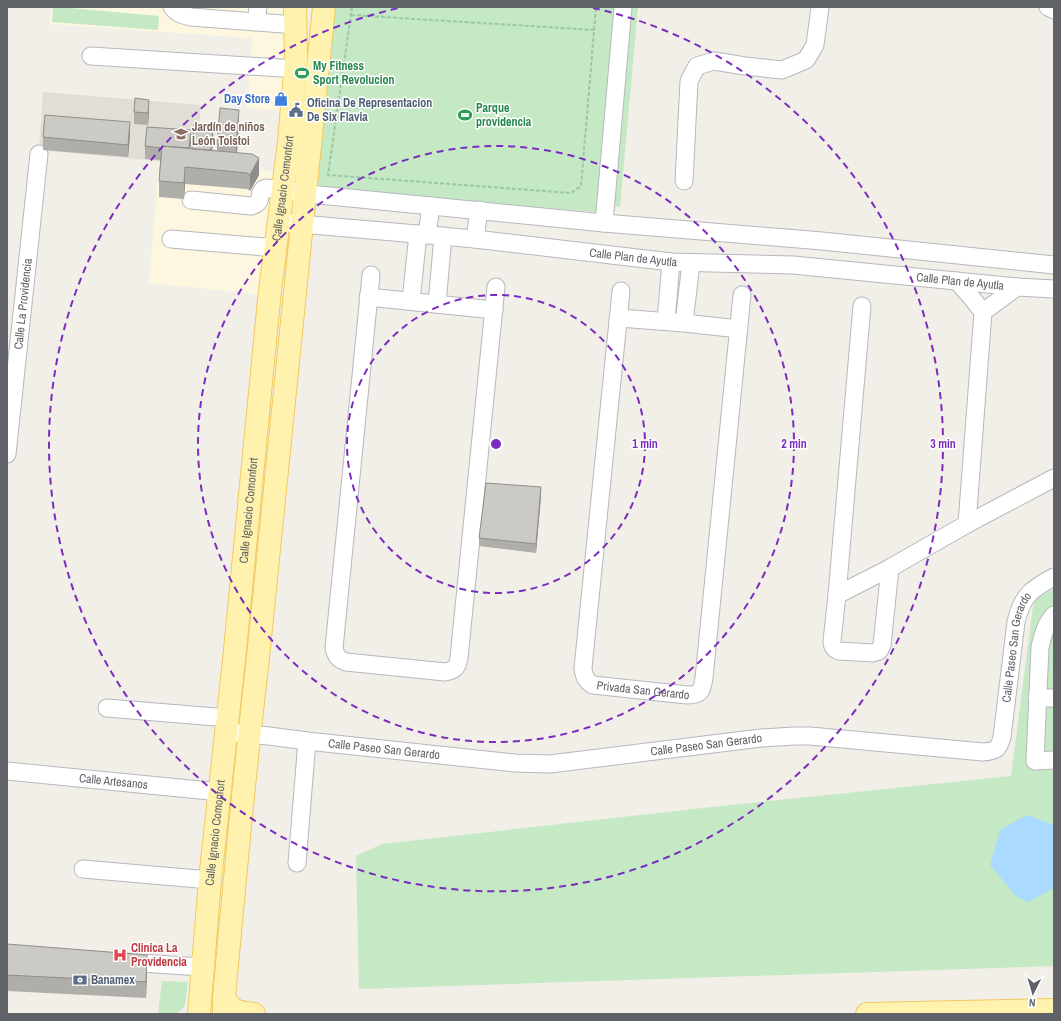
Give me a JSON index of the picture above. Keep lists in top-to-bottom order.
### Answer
{
  "streets": {
    "main road": ["Calle Ignacio Comonfort"],
    "street": [
      "Calle Plan de Ayutla",
      "Calle La Providencia",
      "Calle Paseo San Gerardo",
      "Privada San Gerardo",
      "Calle Artesanos"
    ]
  },
  "crossings": [
    ["Calle Ignacio Comonfort", "Calle Plan de Ayutla"],
    ["Calle Ignacio Comonfort", "Calle Paseo San Gerardo"],
    ["Calle Ignacio Comonfort", "Calle Artesanos"]
  ],
  "places": {
    "sports": ["My Fitness Sport Revolucion", "Parque providencia"],
    "shop": ["Day Store"],
    "public building": ["Oficina De Representacion De Six Flavia"],
    "school or university": ["Jardín de niños León Tolstoi"],
    "hospital": ["Clinica La Providencia"],
    "bank": ["Banamex"]
  },
  "north": "bottom",
  "rings": ["1 min", "2 min", "3 min"]
}
